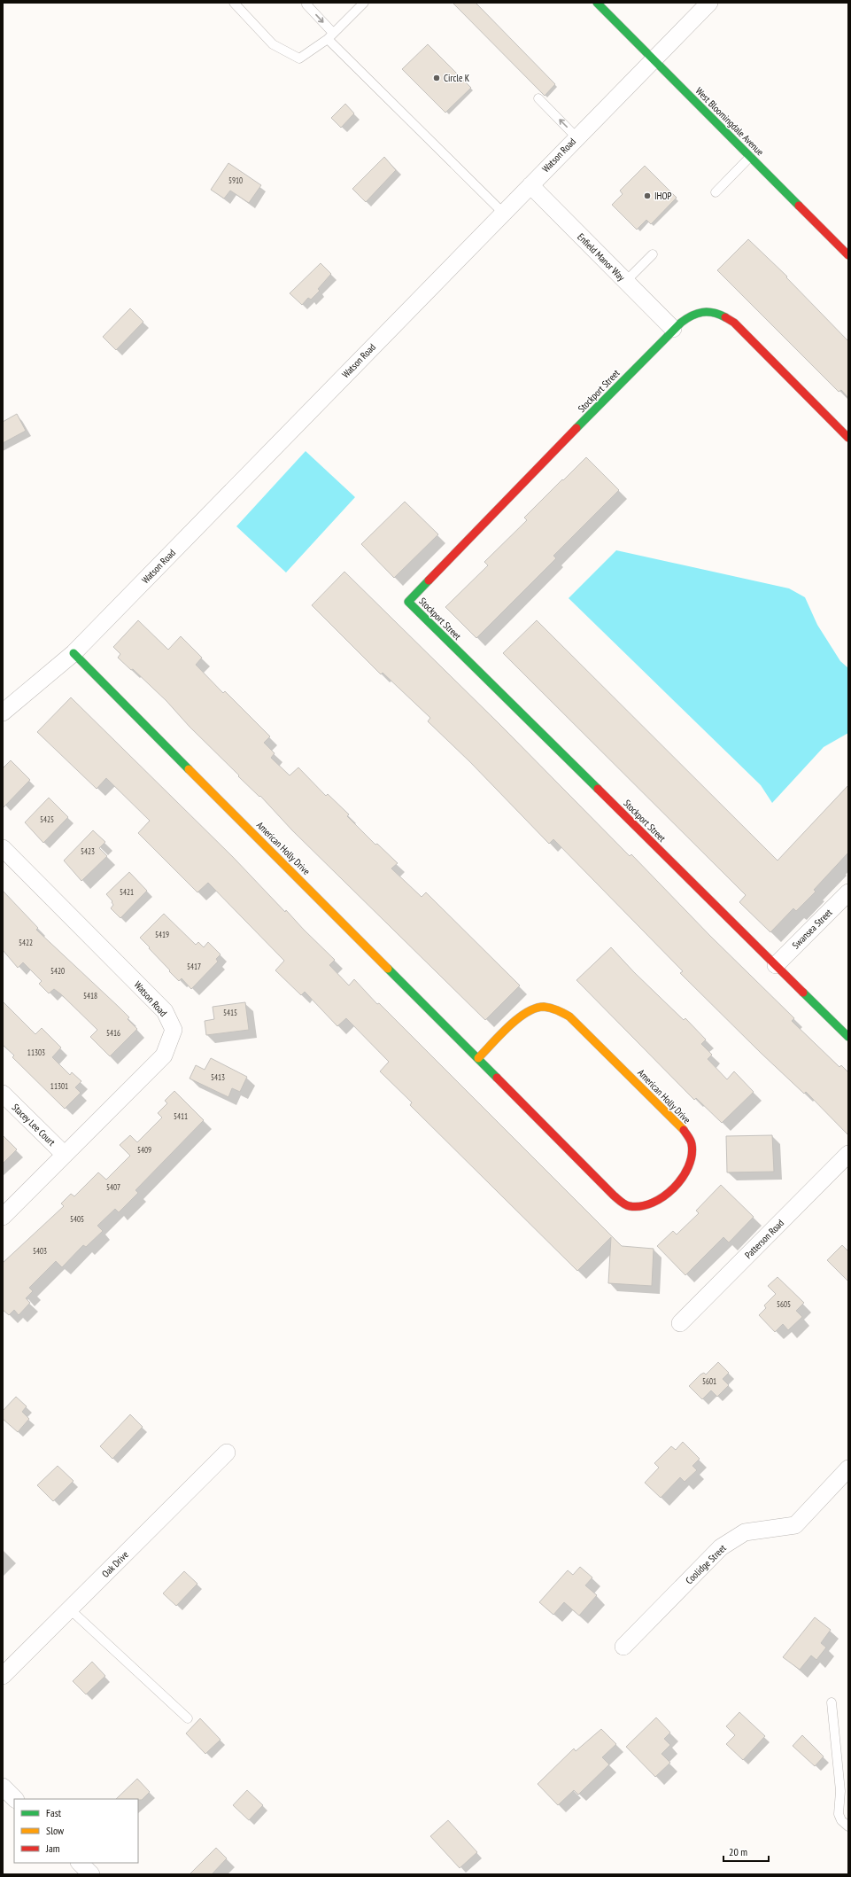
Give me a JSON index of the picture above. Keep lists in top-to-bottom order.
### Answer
{
  "streets": {
    "street": [
      "West Bloomingdale Avenue",
      "Watson Road",
      "Enfield Manor Way",
      "Stockport Street",
      "American Holly Drive",
      "Swansea Street",
      "Stacey Lee Court",
      "Patterson Road",
      "Oak Drive",
      "Coolidge Street"
    ]
  },
  "crossings": [
    ["West Bloomingdale Avenue", "Watson Road"],
    ["Watson Road", "Enfield Manor Way"],
    ["Watson Road", "American Holly Drive"],
    ["Watson Road", "Stacey Lee Court"],
    ["Enfield Manor Way", "Stockport Street"],
    ["Stockport Street", "Swansea Street"]
  ],
  "places": ["Circle K", "IHOP"],
  "house_numbers": [
    "5910",
    "5425",
    "5423",
    "5421",
    "5419",
    "5422",
    "5417",
    "5420",
    "5418",
    "5415",
    "5416",
    "11303",
    "5413",
    "11301",
    "5411",
    "5409",
    "5407",
    "5405",
    "5403",
    "5605",
    "5601"
  ],
  "legend": ["Fast", "Slow", "Jam"],
  "scale_bar": "20 m"
}
